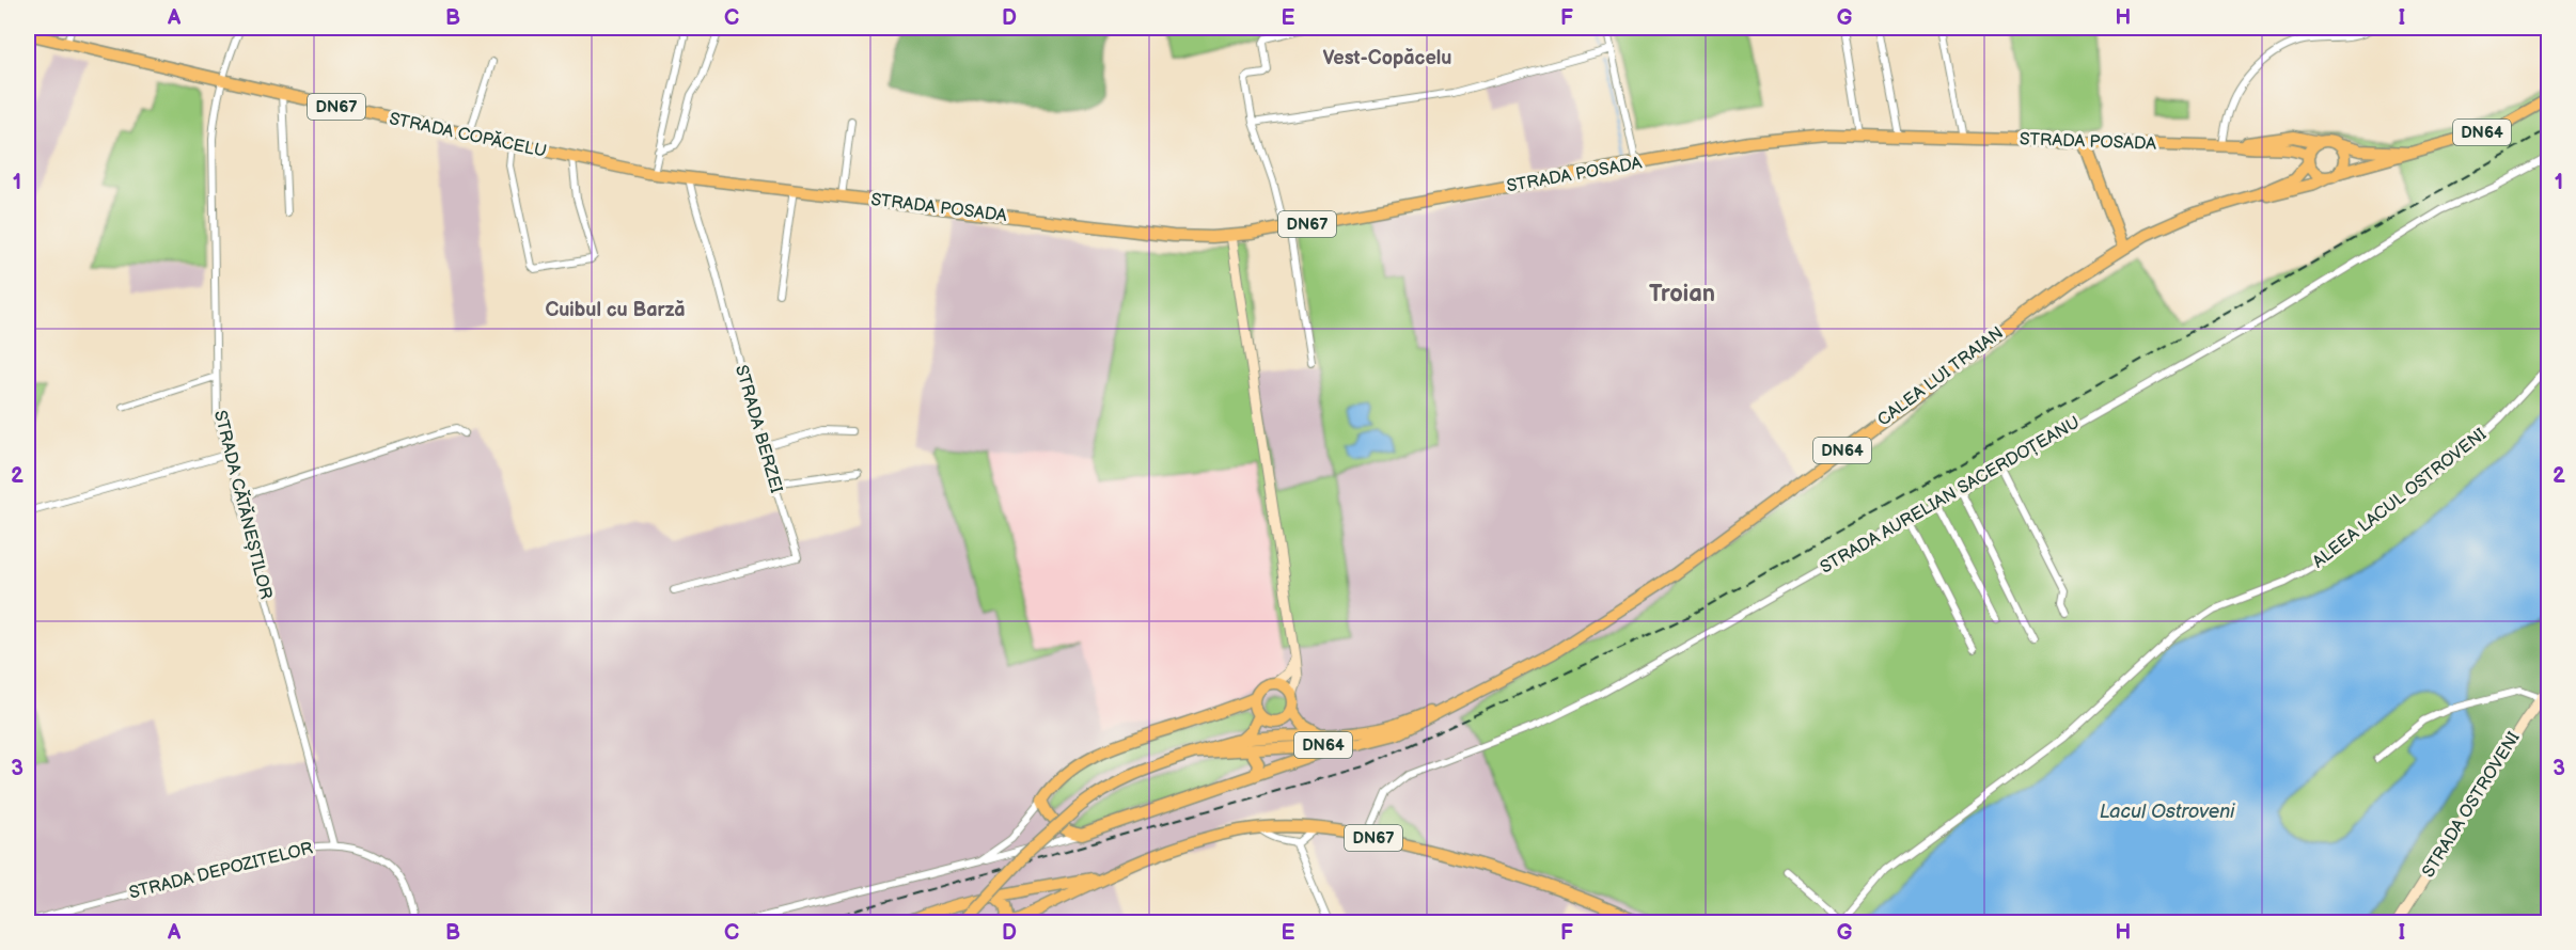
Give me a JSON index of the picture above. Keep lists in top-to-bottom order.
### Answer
{
  "streets": {
    "main road": [
      "DN67",
      "DN64",
      "STRADA COPĂCELU",
      "STRADA POSADA",
      "CALEA LUI TRAIAN"
    ],
    "street": [
      "STRADA BERZEI",
      "STRADA AURELIAN SACERDOȚEANU",
      "ALEEA LACUL OSTROVENI",
      "STRADA CĂTĂNEȘTILOR",
      "STRADA OSTROVENI",
      "STRADA DEPOZITELOR"
    ]
  },
  "crossings": [
    ["DN67", "STRADA AURELIAN SACERDOȚEANU"],
    ["STRADA COPĂCELU", "STRADA POSADA"],
    ["STRADA COPĂCELU", "STRADA CĂTĂNEȘTILOR"],
    ["STRADA POSADA", "CALEA LUI TRAIAN"],
    ["STRADA POSADA", "STRADA BERZEI"],
    ["STRADA CĂTĂNEȘTILOR", "STRADA DEPOZITELOR"]
  ],
  "districts": ["Vest-Copăcelu", "Troian", "Cuibul cu Barză"],
  "water": ["Lacul Ostroveni"],
  "grid": {
    "columns": [
      "A",
      "B",
      "C",
      "D",
      "E",
      "F",
      "G",
      "H",
      "I"
    ],
    "rows": ["1", "2", "3"]
  }
}
